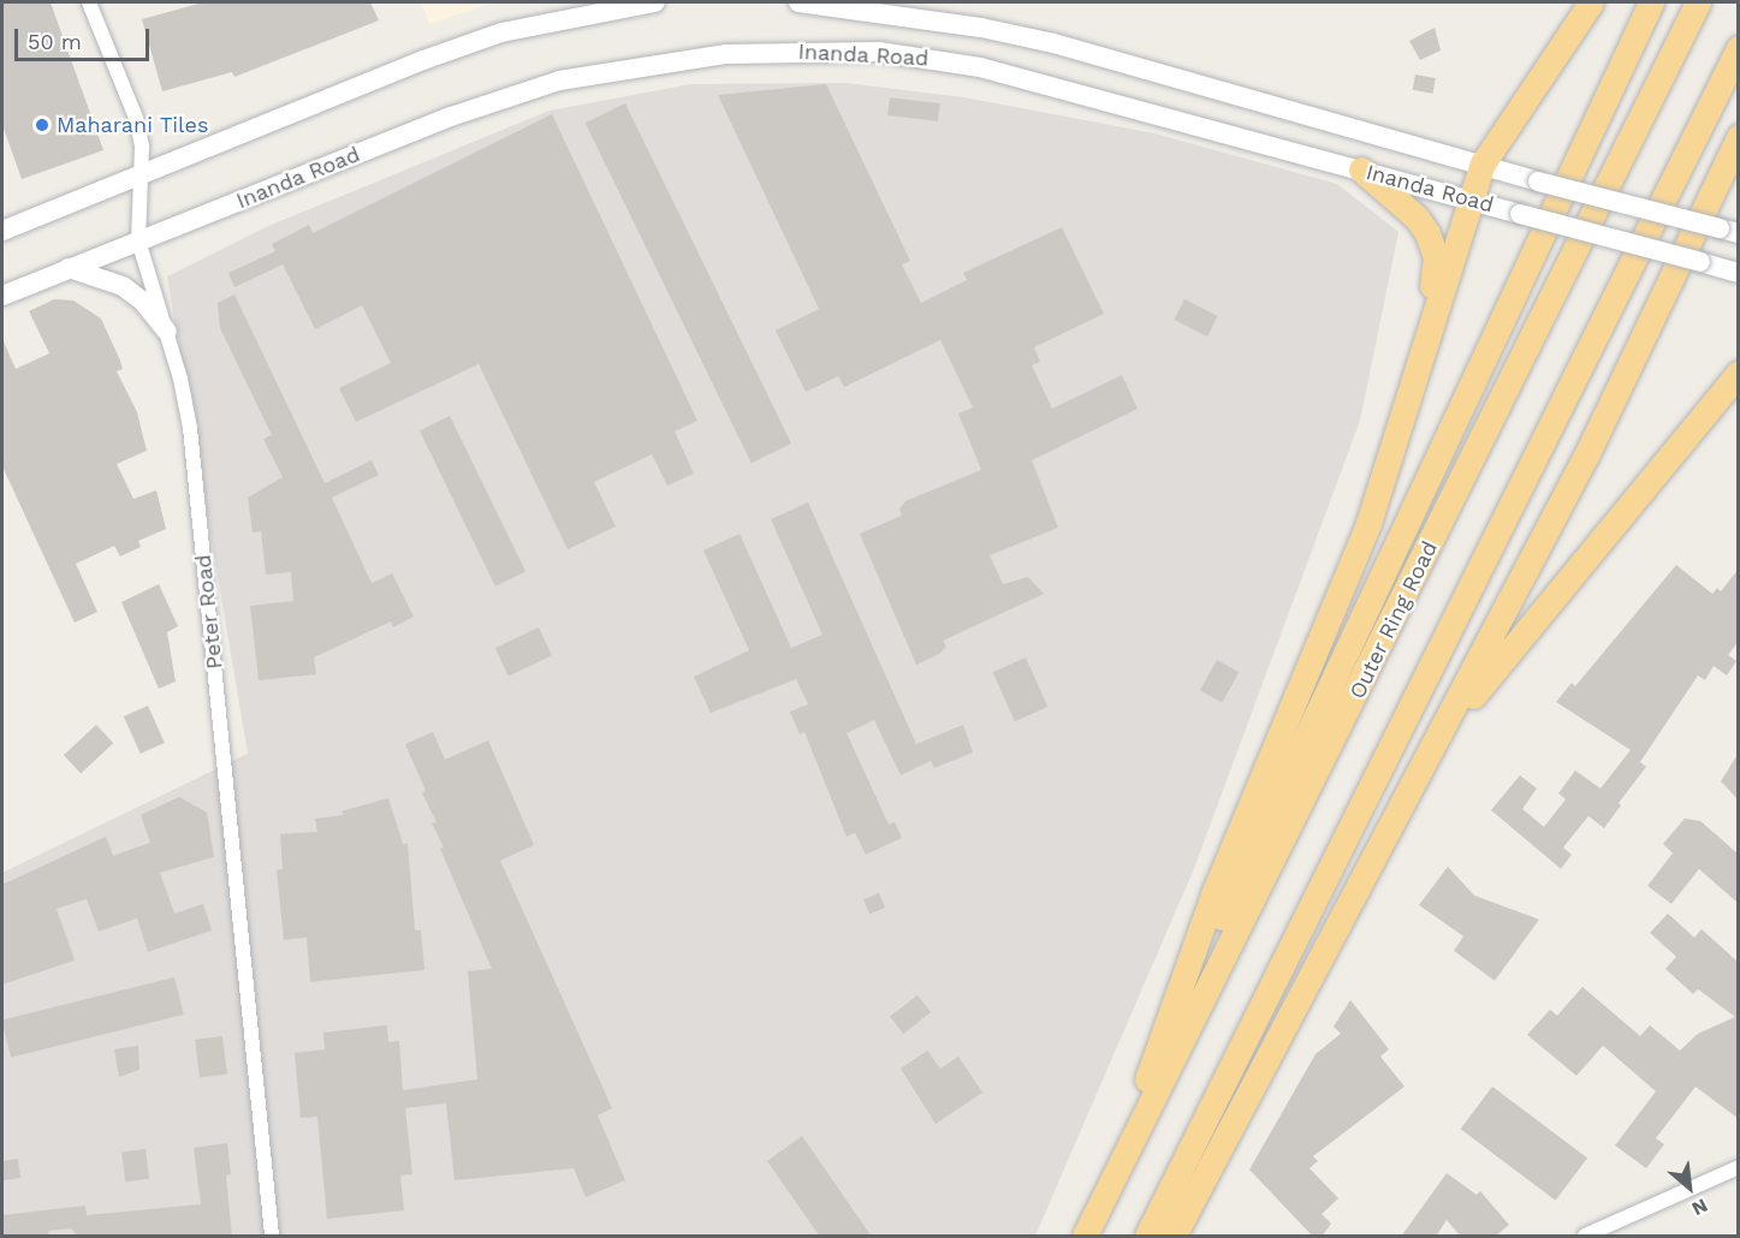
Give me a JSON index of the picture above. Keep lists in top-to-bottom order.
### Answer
{
  "streets": {
    "highway": ["Outer Ring Road"],
    "main road": ["Inanda Road"],
    "street": ["Peter Road"]
  },
  "crossings": [
    ["Inanda Road", "Peter Road"]
  ],
  "places": ["Maharani Tiles"],
  "scale_bar": "50 m",
  "north": "bottom right"
}
